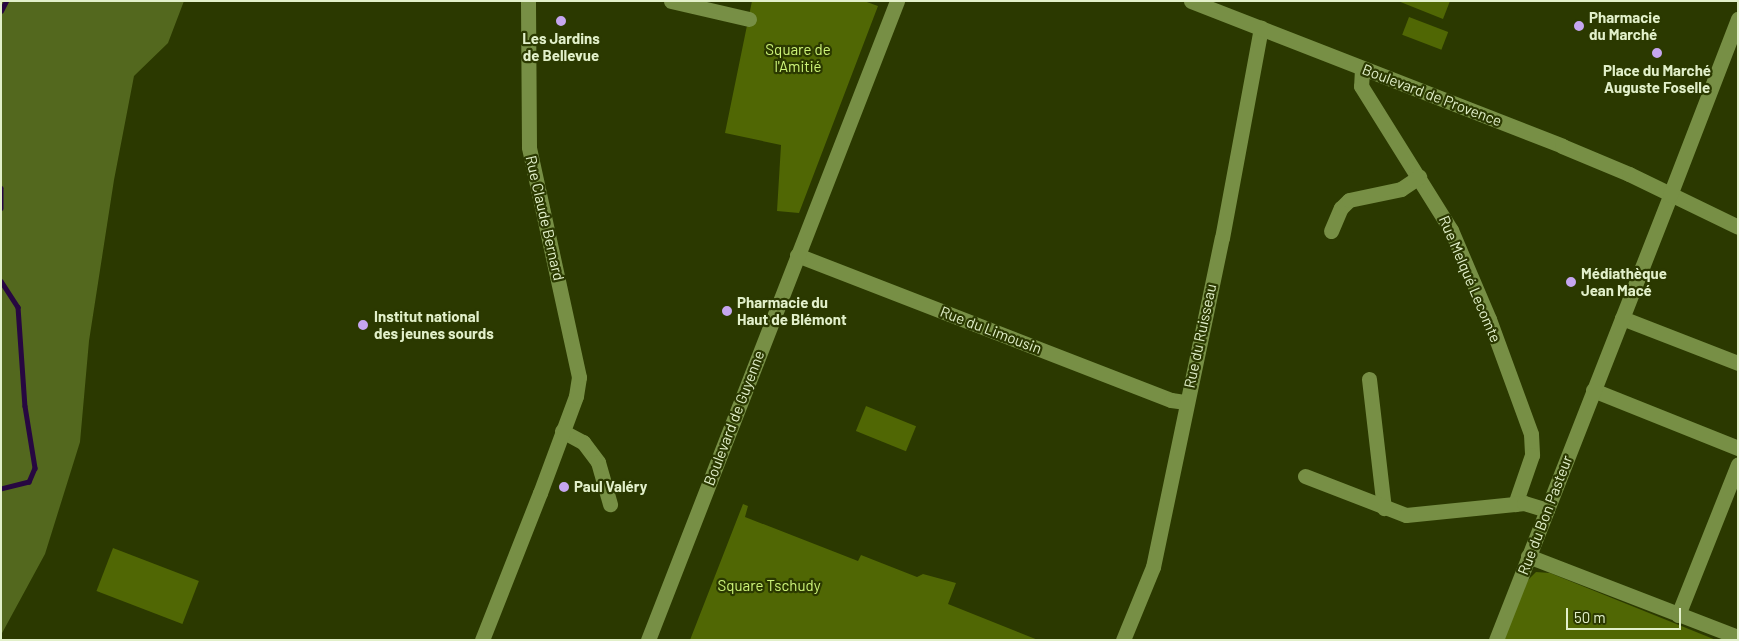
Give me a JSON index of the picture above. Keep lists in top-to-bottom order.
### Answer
{
  "streets": {
    "street": [
      "Boulevard de Provence",
      "Rue Claude Bernard",
      "Rue Melqué Lecomte",
      "Rue du Limousin",
      "Rue du Ruisseau",
      "Boulevard de Guyenne",
      "Rue du Bon Pasteur"
    ]
  },
  "crossings": [
    ["Boulevard de Provence", "Rue Melqué Lecomte"],
    ["Boulevard de Provence", "Rue du Ruisseau"],
    ["Boulevard de Provence", "Rue du Bon Pasteur"],
    ["Rue du Limousin", "Rue du Ruisseau"],
    ["Rue du Limousin", "Boulevard de Guyenne"]
  ],
  "parks": ["Square de l'Amitié", "Square Tschudy"],
  "places": [
    "Les Jardins de Bellevue",
    "Pharmacie du Marché",
    "Place du Marché Auguste Foselle",
    "Médiathèque Jean Macé",
    "Pharmacie du Haut de Blémont",
    "Institut national des jeunes sourds",
    "Paul Valéry"
  ],
  "scale_bar": "50 m"
}
